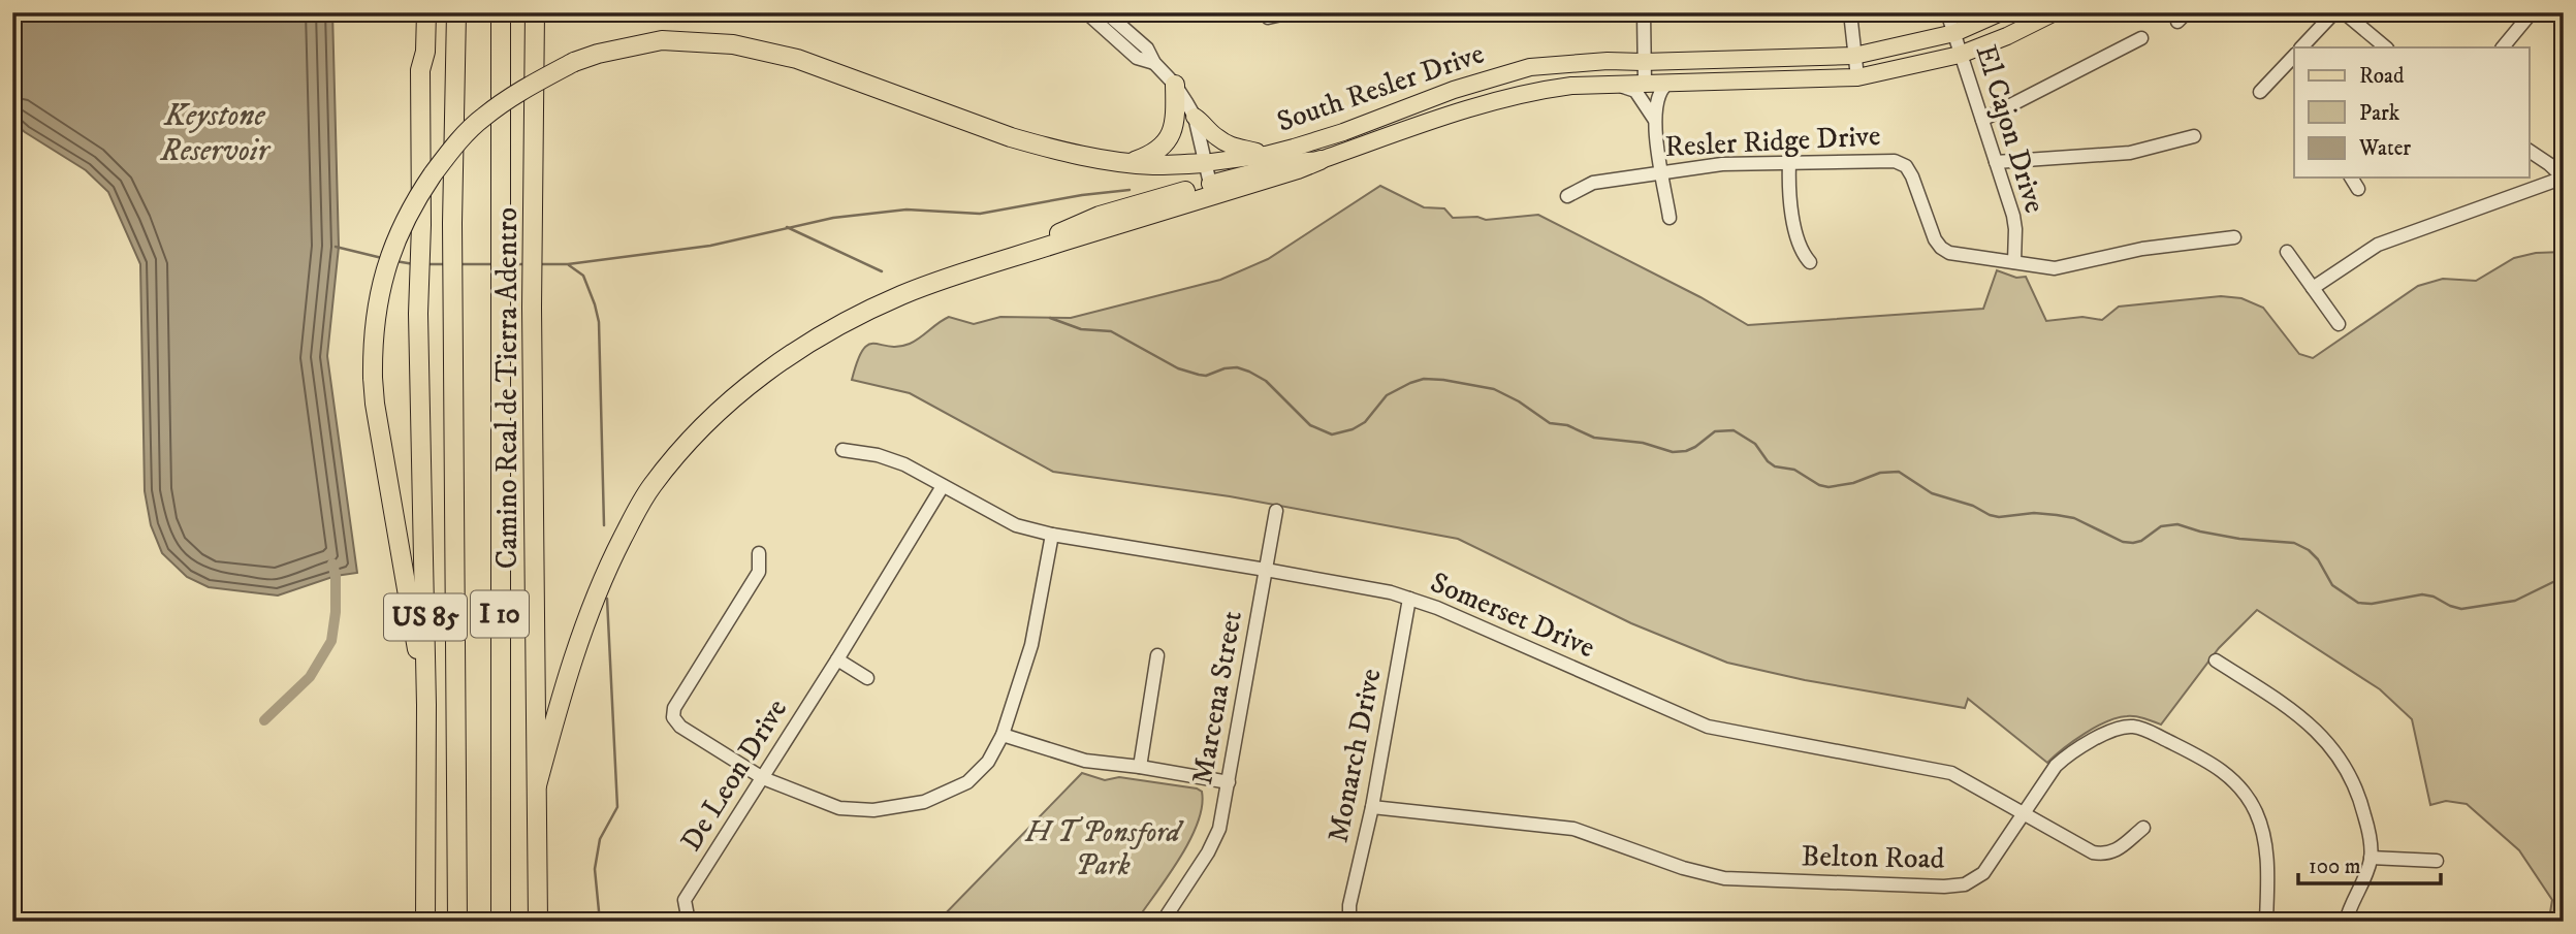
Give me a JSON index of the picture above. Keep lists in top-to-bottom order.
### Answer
{
  "streets": {
    "highway": ["Camino Real de Tierra Adentro", "I 10", "US 85"],
    "main road": ["South Resler Drive"],
    "street": [
      "El Cajon Drive",
      "Resler Ridge Drive",
      "Somerset Drive",
      "Marcena Street",
      "Monarch Drive",
      "De Leon Drive",
      "Belton Road"
    ]
  },
  "crossings": [
    ["South Resler Drive", "El Cajon Drive"],
    ["El Cajon Drive", "Resler Ridge Drive"],
    ["Somerset Drive", "Marcena Street"],
    ["Somerset Drive", "Monarch Drive"],
    ["Somerset Drive", "De Leon Drive"],
    ["Somerset Drive", "Belton Road"],
    ["Monarch Drive", "Belton Road"]
  ],
  "water": ["Keystone Reservoir"],
  "parks": ["H T Ponsford Park"],
  "legend": ["Road", "Park", "Water"],
  "scale_bar": "100 m"
}
